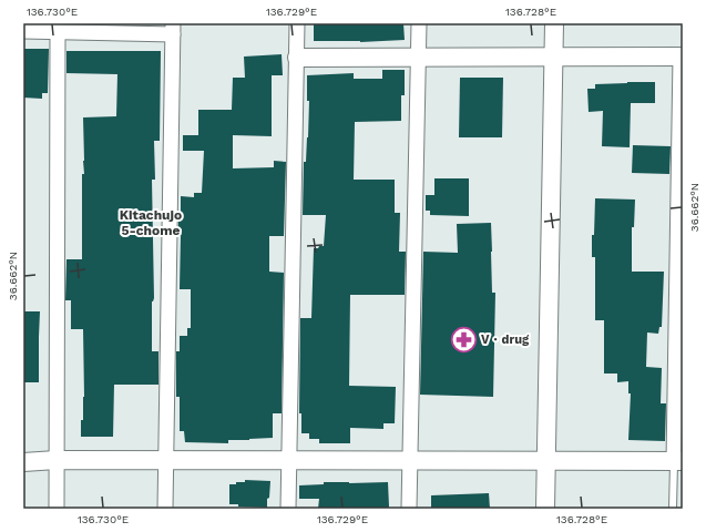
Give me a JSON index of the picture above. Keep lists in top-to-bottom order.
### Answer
{
  "districts": ["Kitachujo 5-chome"],
  "places": {
    "pharmacy": ["V・drug"]
  },
  "coordinates": [
    "136.730°E",
    "136.729°E",
    "136.728°E",
    "36.662°N"
  ]
}
